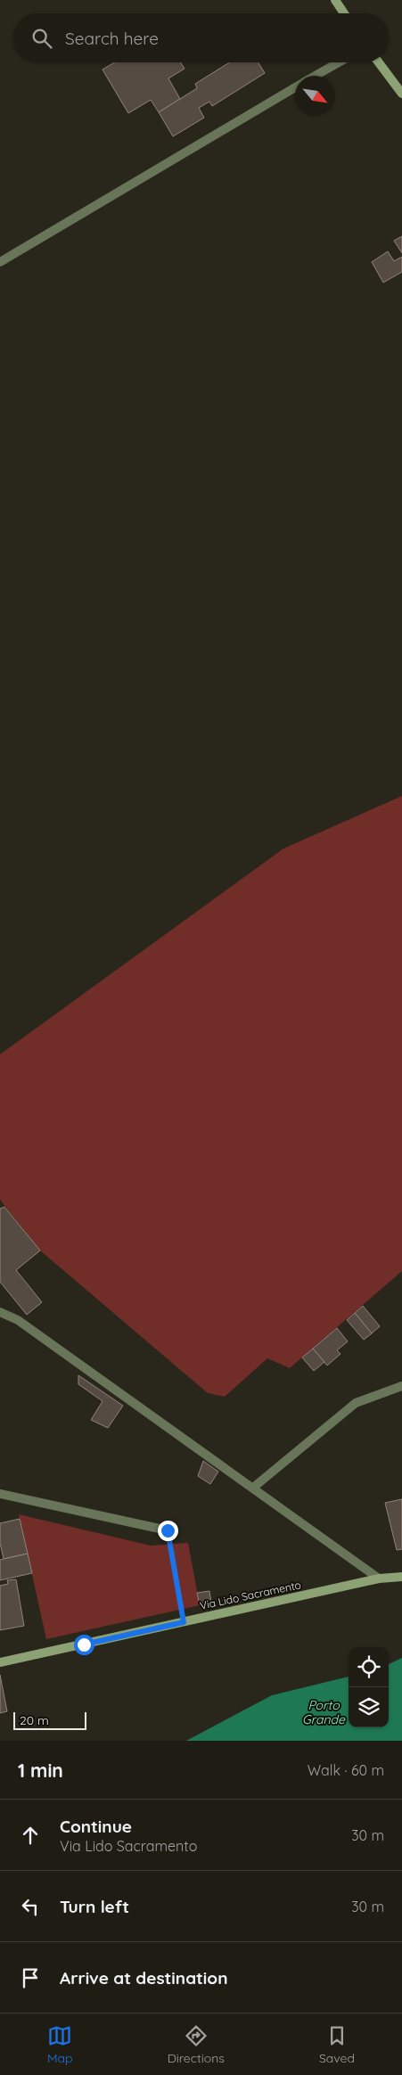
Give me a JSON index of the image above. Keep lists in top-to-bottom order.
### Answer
{
  "streets": {
    "street": ["Via Lido Sacramento"]
  },
  "water": ["Porto Grande"],
  "scale_bar": "20 m",
  "north": "bottom right",
  "page": {
    "search": "Search here",
    "scale": "20 m",
    "heading": ["1 min", "Walk · 60 m"],
    "list": [
      ["Continue", "Via Lido Sacramento", "30 m"],
      ["Turn left", "30 m"],
      "Arrive at destination"
    ],
    "nav": ["Map", "Directions", "Saved"]
  }
}
